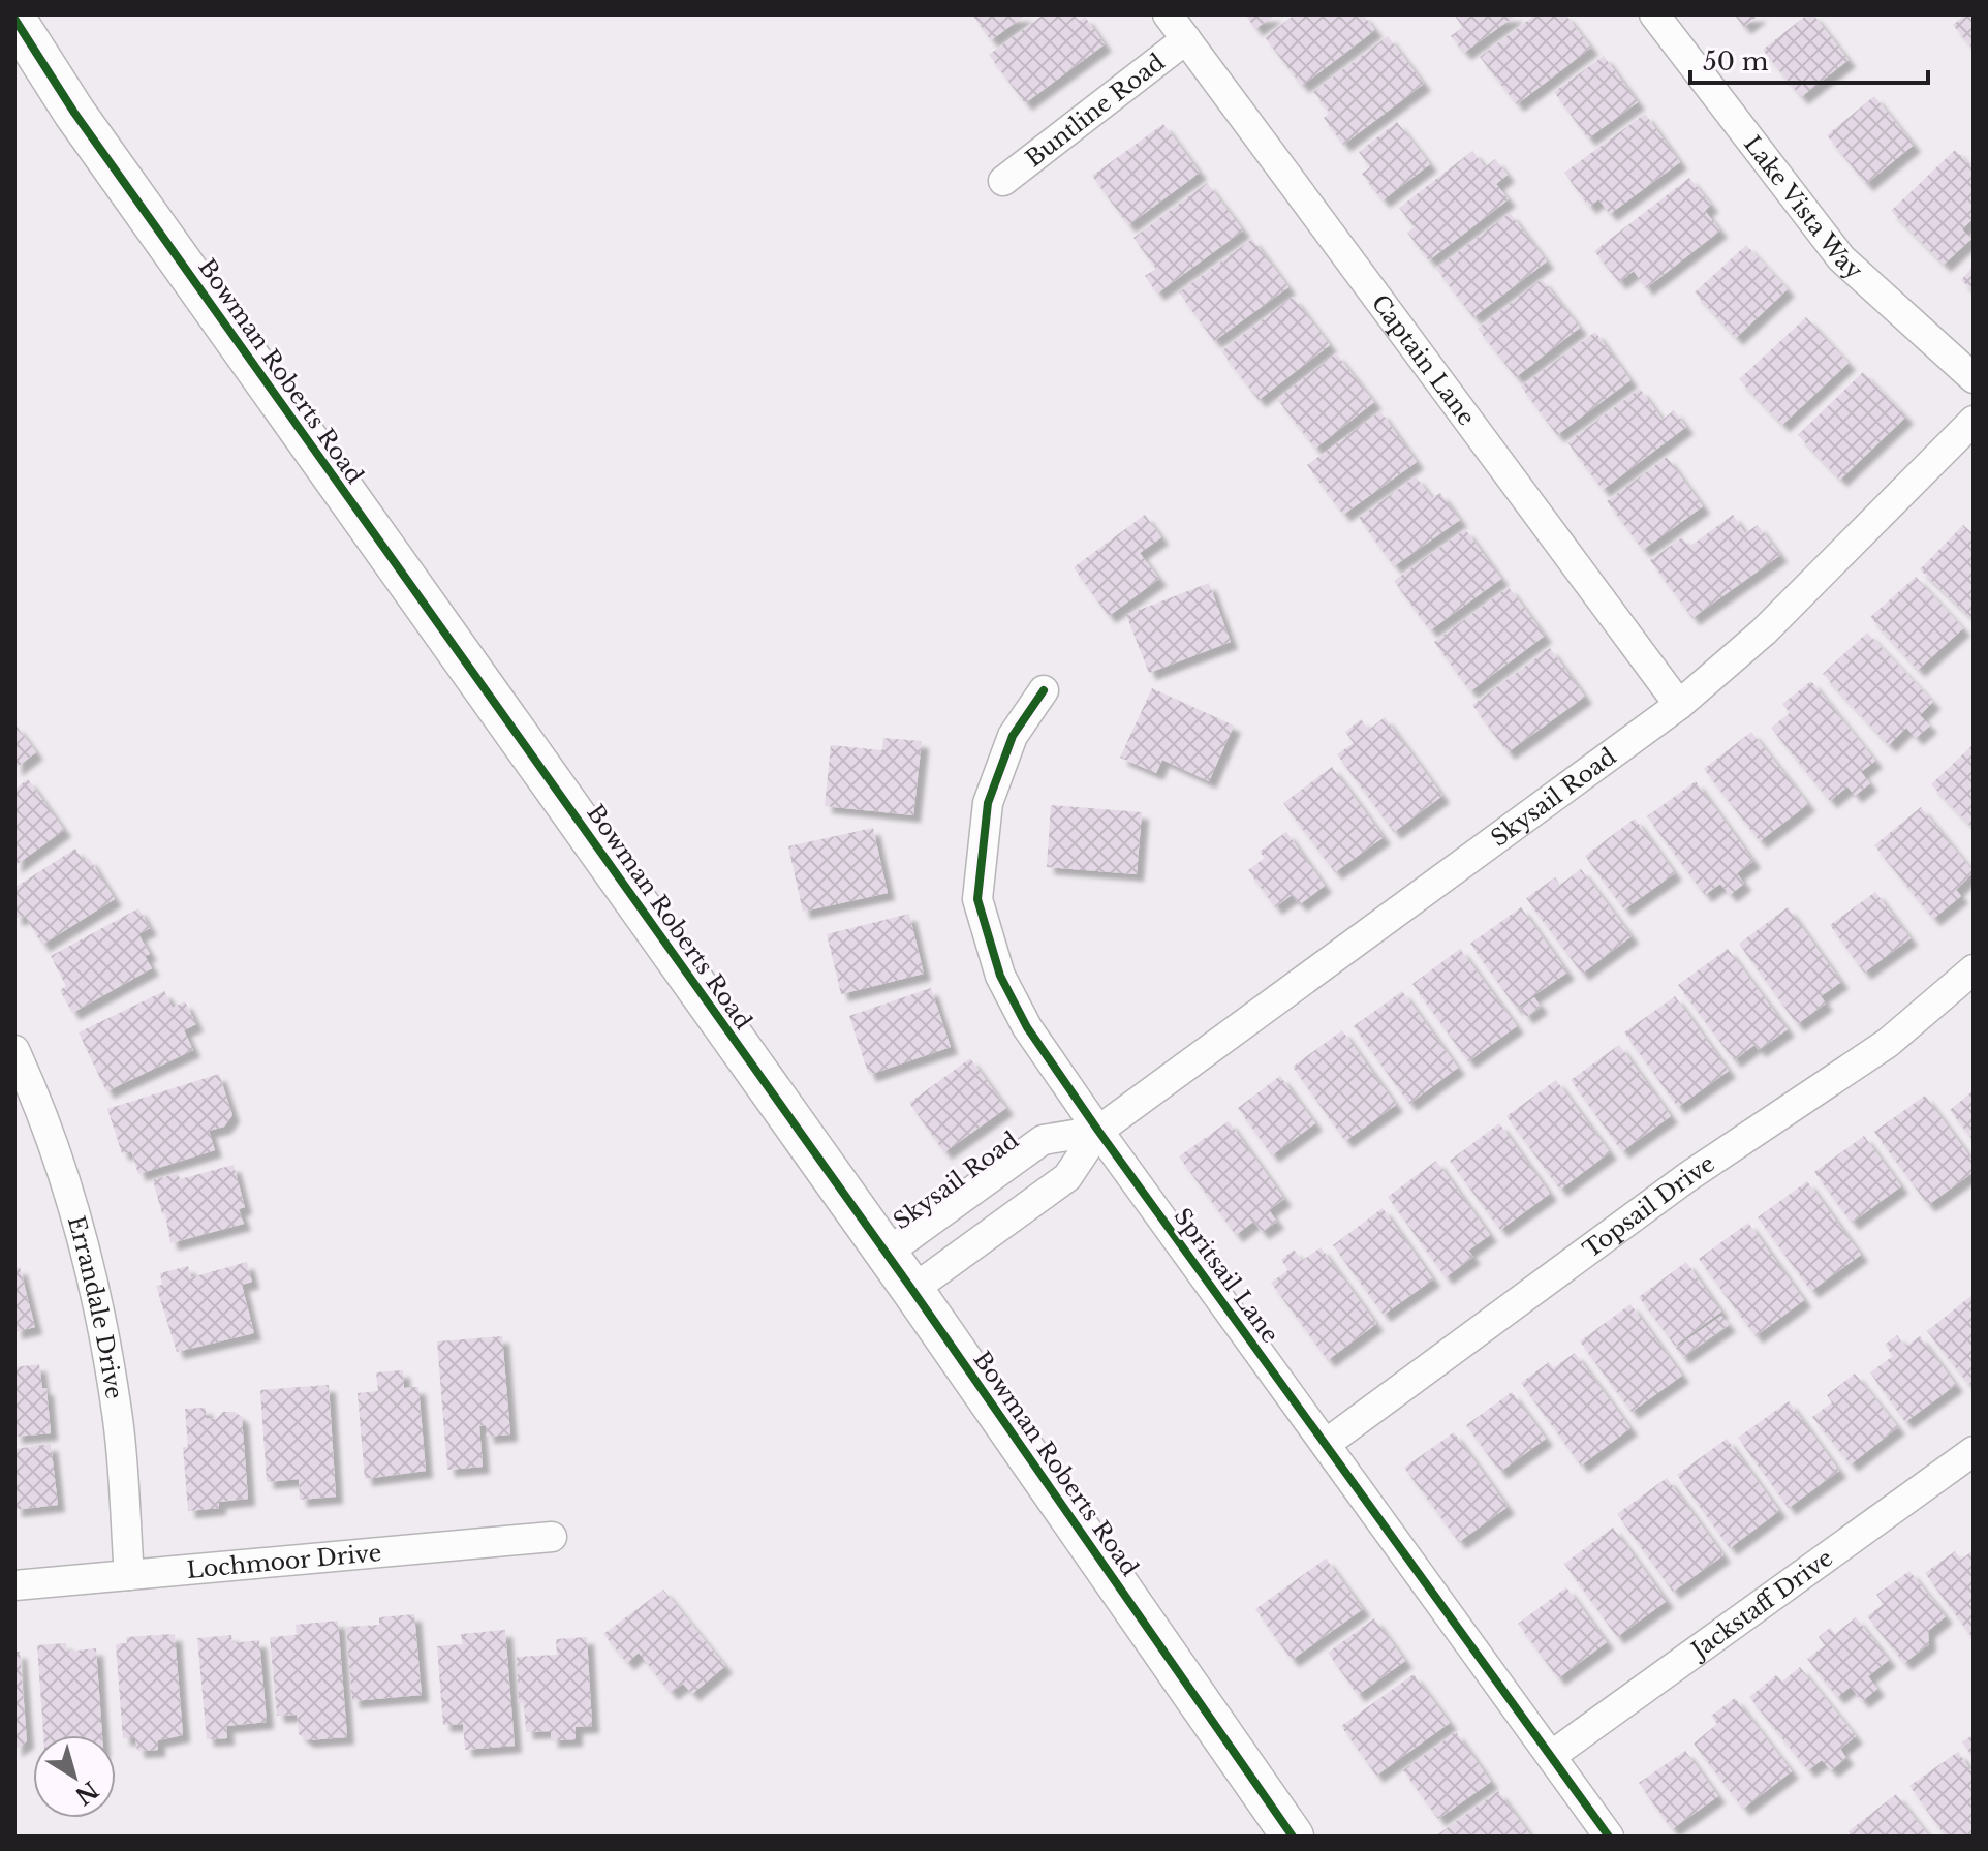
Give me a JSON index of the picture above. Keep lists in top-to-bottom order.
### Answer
{
  "streets": {
    "street": [
      "Buntline Road",
      "Lake Vista Way",
      "Captain Lane",
      "Bowman Roberts Road",
      "Skysail Road",
      "Topsail Drive",
      "Spritsail Lane",
      "Errandale Drive",
      "Lochmoor Drive",
      "Jackstaff Drive"
    ]
  },
  "crossings": [
    ["Buntline Road", "Captain Lane"],
    ["Captain Lane", "Skysail Road"],
    ["Bowman Roberts Road", "Skysail Road"],
    ["Skysail Road", "Spritsail Lane"],
    ["Topsail Drive", "Spritsail Lane"],
    ["Spritsail Lane", "Jackstaff Drive"],
    ["Errandale Drive", "Lochmoor Drive"]
  ],
  "scale_bar": "50 m",
  "north": "bottom right"
}
